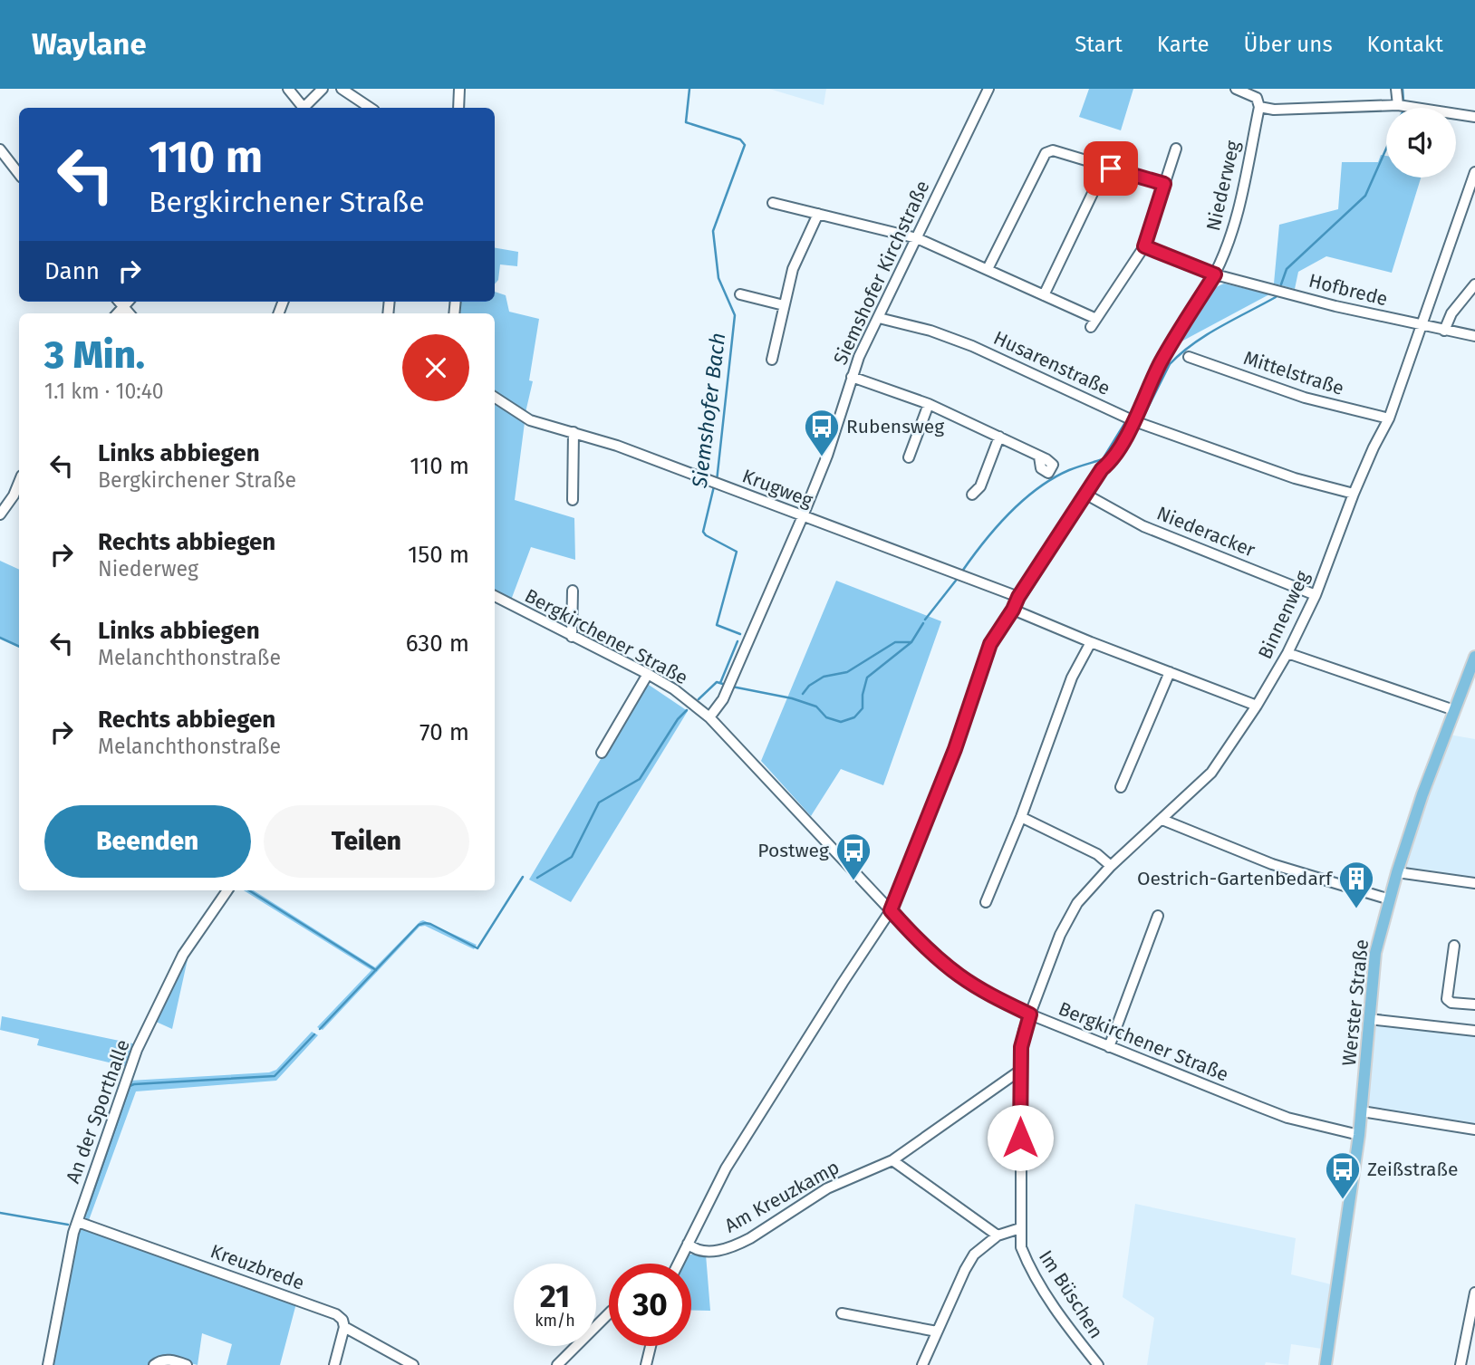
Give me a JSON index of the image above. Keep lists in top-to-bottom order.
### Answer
{
  "streets": {
    "main road": ["Werster Straße"],
    "street": [
      "Niederweg",
      "Siemshofer Kirchstraße",
      "Hofbrede",
      "Husarenstraße",
      "Mittelstraße",
      "Krugweg",
      "Niederacker",
      "Binnenweg",
      "Bergkirchener Straße",
      "An der Sporthalle",
      "Am Kreuzkamp",
      "Kreuzbrede",
      "Im Büschen"
    ]
  },
  "crossings": [
    ["Niederweg", "Hofbrede"],
    ["Niederweg", "Husarenstraße"],
    ["Niederweg", "Krugweg"],
    ["Niederweg", "Niederacker"],
    ["Niederweg", "Bergkirchener Straße"],
    ["Siemshofer Kirchstraße", "Husarenstraße"],
    ["Siemshofer Kirchstraße", "Krugweg"],
    ["Siemshofer Kirchstraße", "Bergkirchener Straße"],
    ["Hofbrede", "Binnenweg"],
    ["Husarenstraße", "Binnenweg"],
    ["Mittelstraße", "Binnenweg"],
    ["Niederacker", "Binnenweg"],
    ["Binnenweg", "Bergkirchener Straße"],
    ["Binnenweg", "Im Büschen"],
    ["Bergkirchener Straße", "Werster Straße"],
    ["Bergkirchener Straße", "Im Büschen"],
    ["An der Sporthalle", "Kreuzbrede"],
    ["Am Kreuzkamp", "Im Büschen"]
  ],
  "water": ["Siemshofer Bach"],
  "places": {
    "bus stop": ["Rubensweg", "Postweg", "Zeißstraße"],
    "building": ["Oestrich-Gartenbedarf"]
  },
  "page": {
    "header": "Waylane",
    "nav": [
      "Start",
      "Karte",
      "Über uns",
      "Kontakt"
    ],
    "turn": ["110 m", "Bergkirchener Straße"],
    "then": "Dann",
    "heading": ["3 Min.", "1.1 km · 10:40"],
    "list": [
      {
        "name": "Links abbiegen",
        "note": "Bergkirchener Straße",
        "value": "110 m"
      },
      {
        "name": "Rechts abbiegen",
        "note": "Niederweg",
        "value": "150 m"
      },
      {
        "name": "Links abbiegen",
        "note": "Melanchthonstraße",
        "value": "630 m"
      },
      {
        "name": "Rechts abbiegen",
        "note": "Melanchthonstraße",
        "value": "70 m"
      }
    ],
    "buttons": ["Beenden", "Teilen"],
    "speed": "21 km/h",
    "limit": "30"
  }
}
